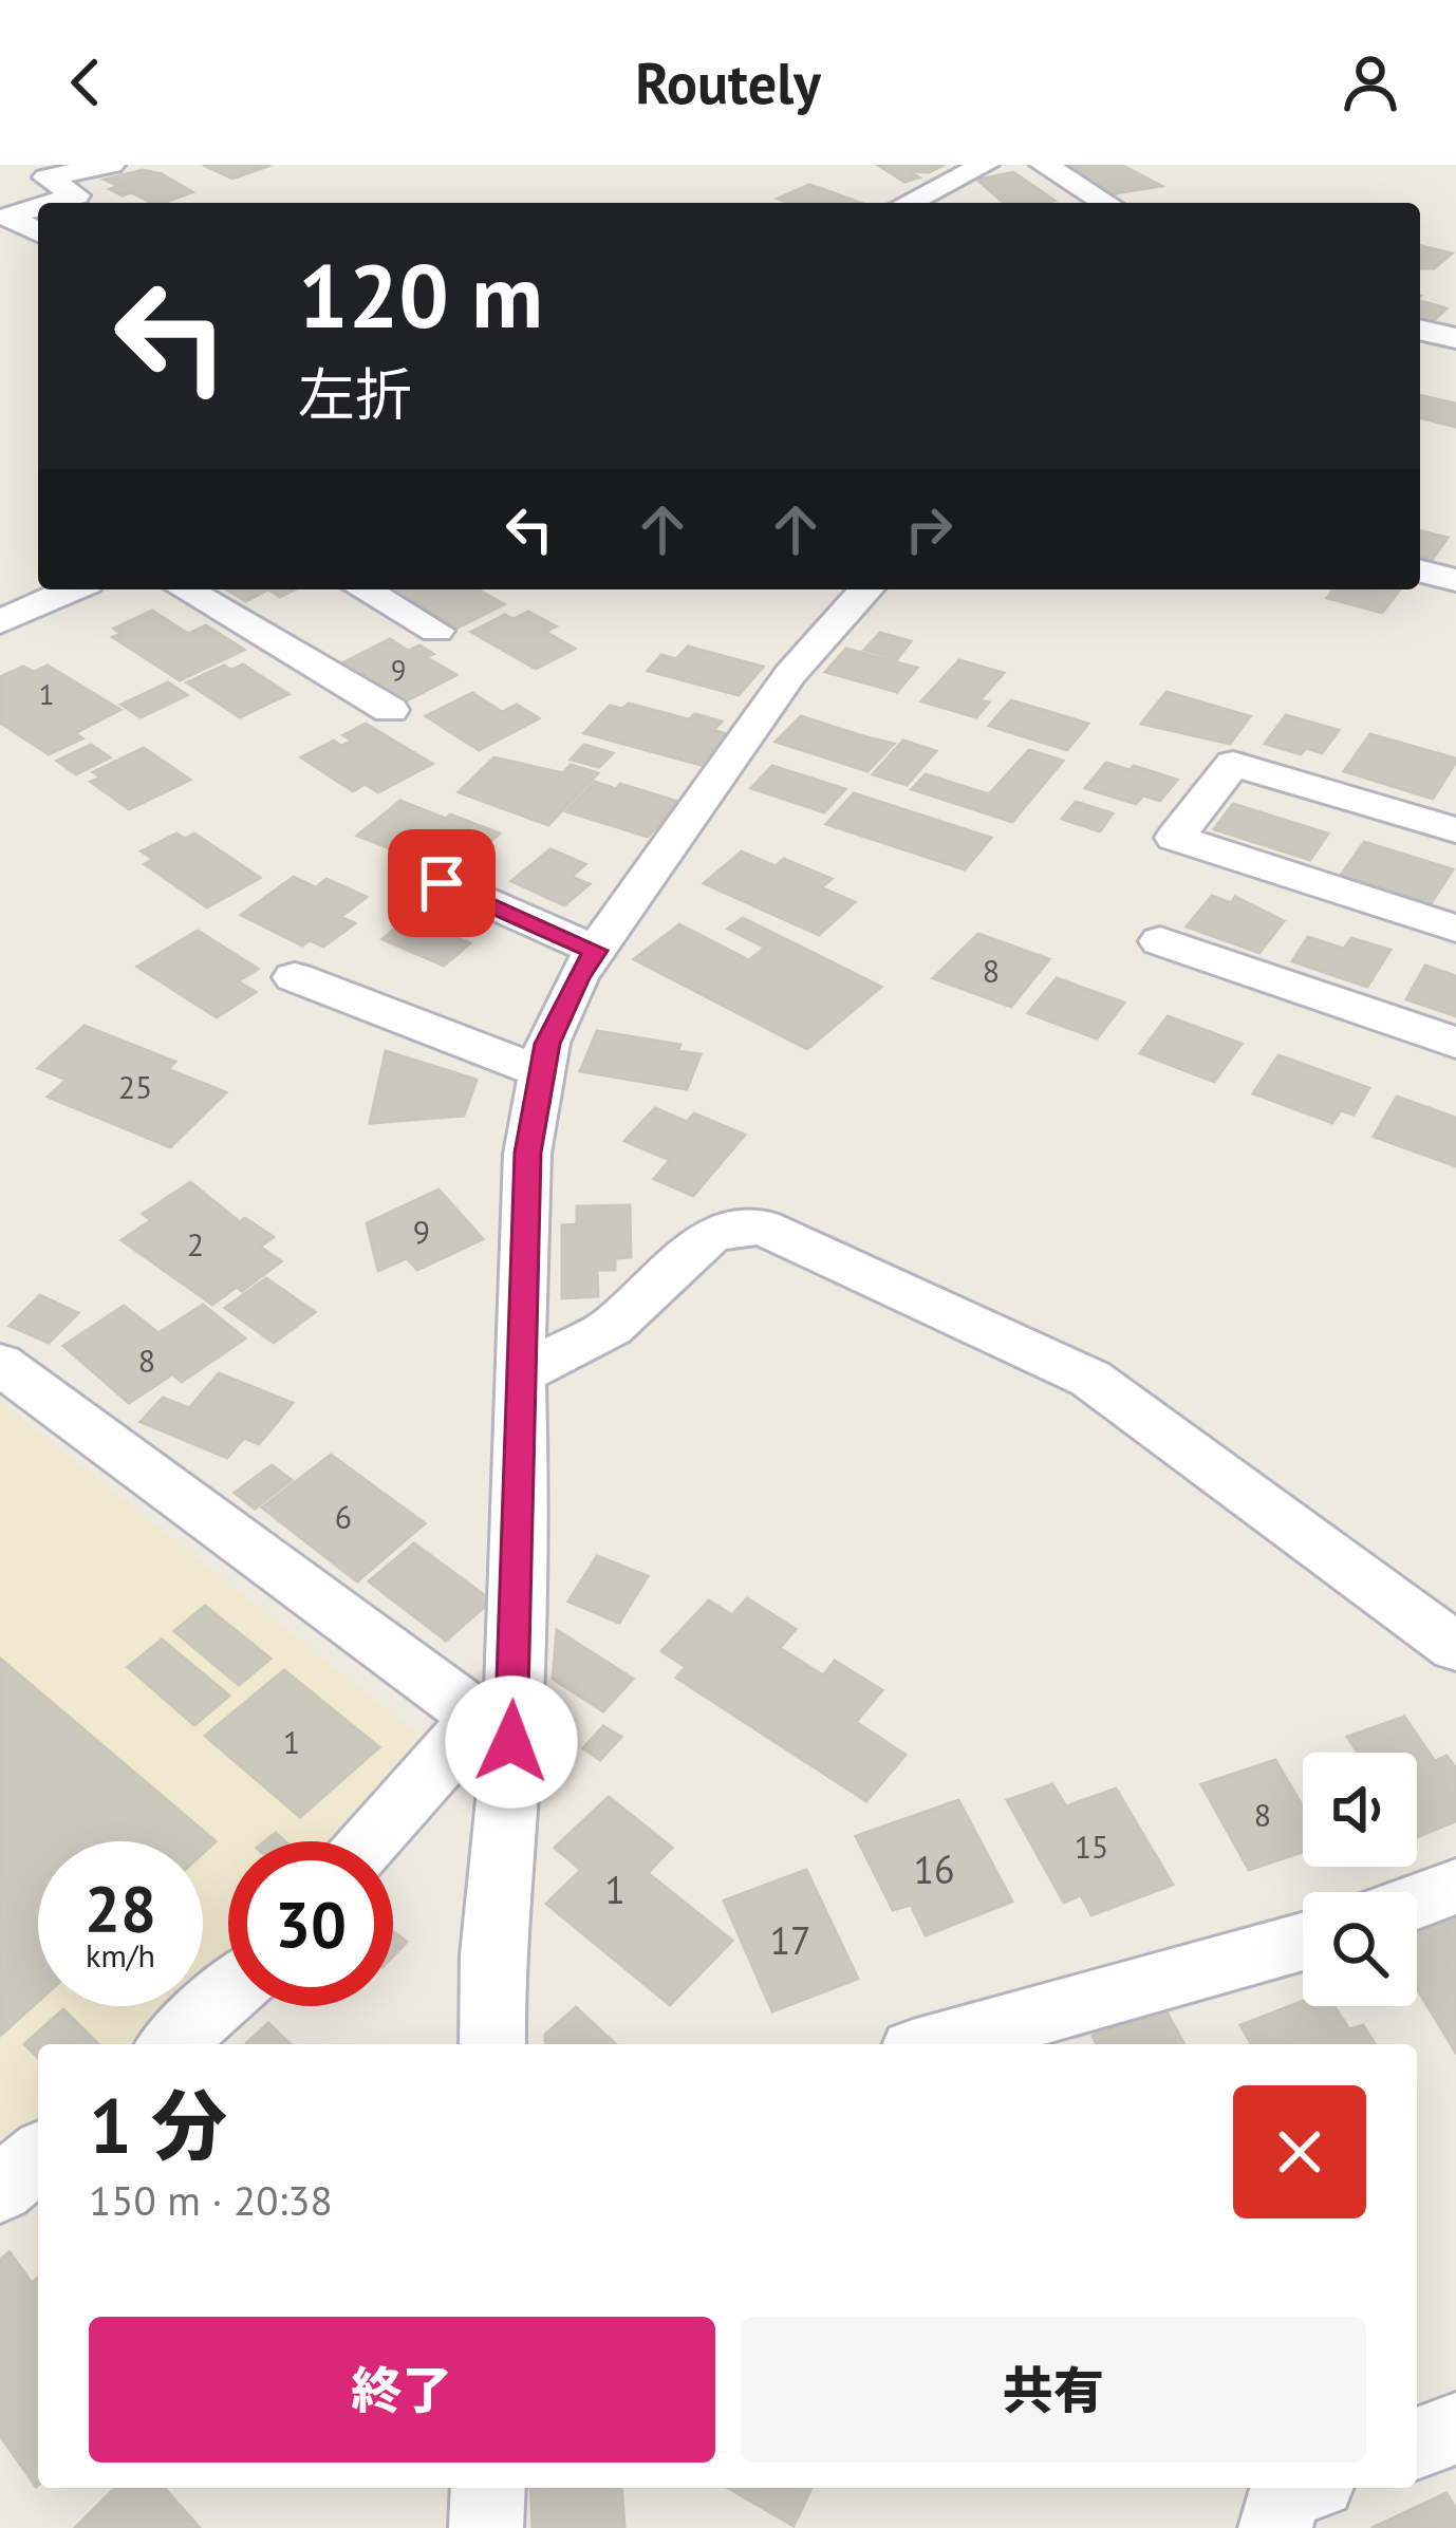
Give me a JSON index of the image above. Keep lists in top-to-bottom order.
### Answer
{
  "house_numbers": [
    "9",
    "1",
    "8",
    "25",
    "9",
    "2",
    "8",
    "6",
    "1",
    "8",
    "15",
    "16",
    "1",
    "17"
  ],
  "page": {
    "header": "Routely",
    "turn": ["120 m", "左折"],
    "speed": "28 km/h",
    "limit": "30",
    "heading": ["1 分", "150 m · 20:38"],
    "buttons": ["終了", "共有"]
  }
}
